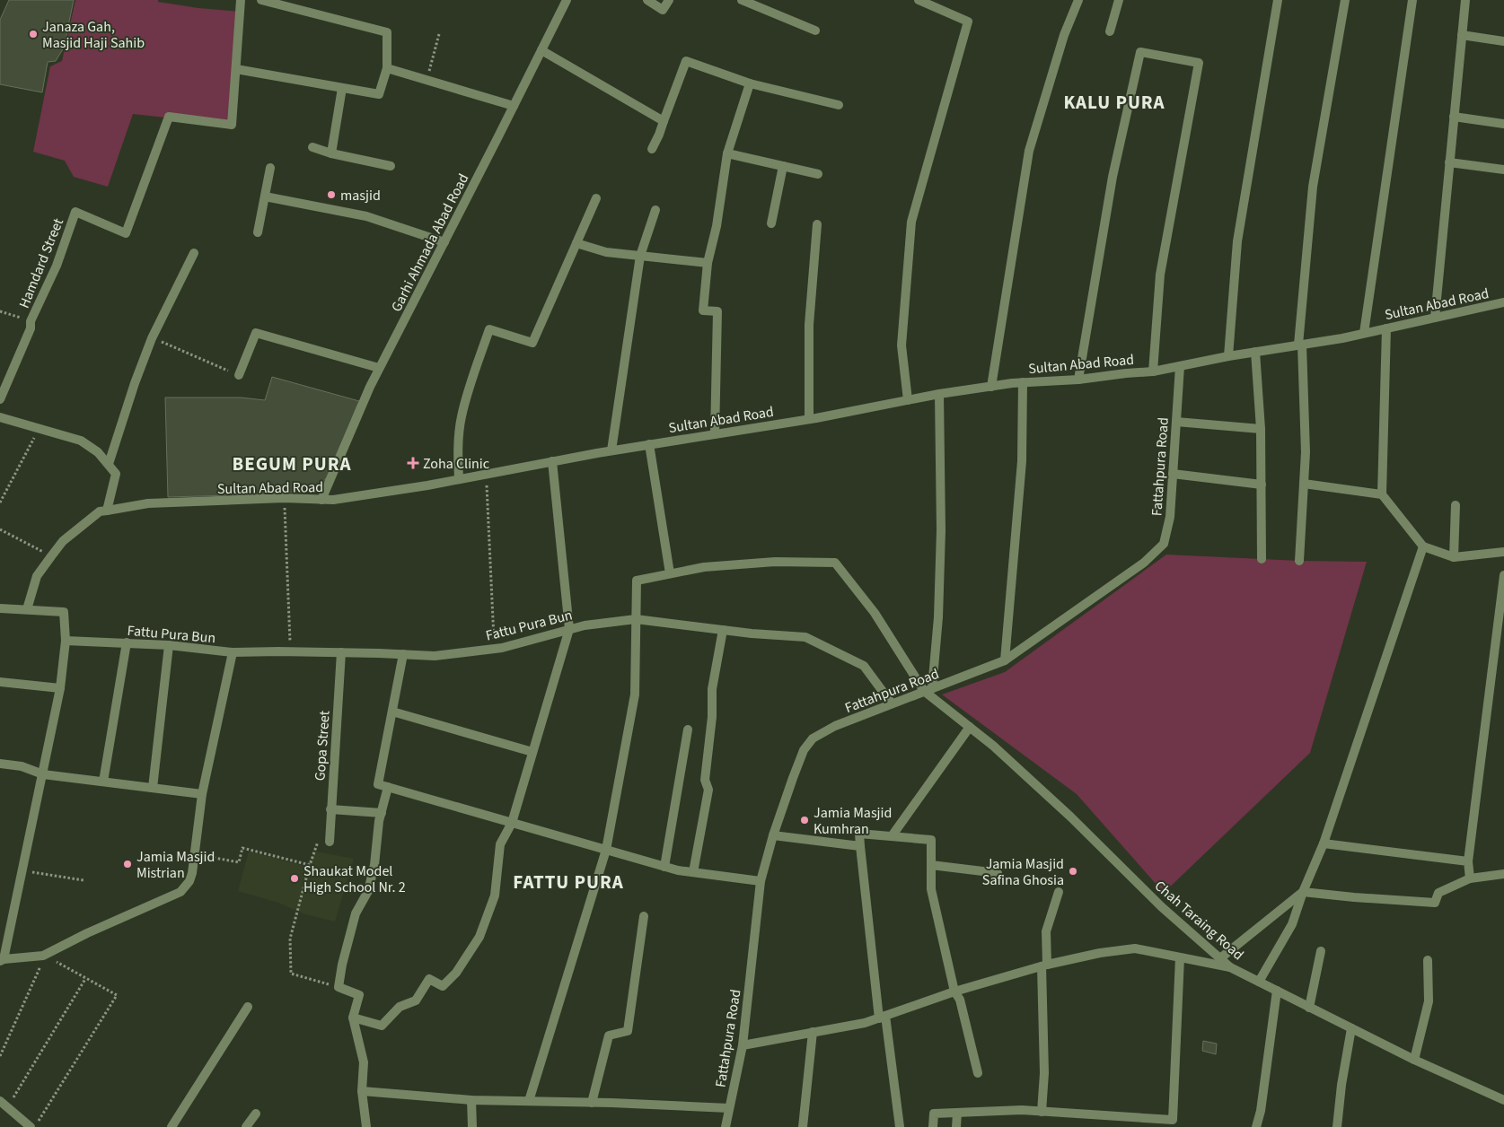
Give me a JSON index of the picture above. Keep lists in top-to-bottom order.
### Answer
{
  "streets": {
    "street": [
      "Garhi Ahmada Abad Road",
      "Hamdard Street",
      "Sultan Abad Road",
      "Fattahpura Road",
      "Fattu Pura Bun",
      "Gopa Street",
      "Chah Taraing Road"
    ]
  },
  "crossings": [
    ["Garhi Ahmada Abad Road", "Sultan Abad Road"],
    ["Sultan Abad Road", "Fattahpura Road"],
    ["Fattahpura Road", "Fattu Pura Bun"],
    ["Fattahpura Road", "Chah Taraing Road"],
    ["Fattu Pura Bun", "Gopa Street"]
  ],
  "districts": ["KALU PURA", "BEGUM PURA", "FATTU PURA"],
  "places": {
    "other": [
      "Janaza Gah, Masjid Haji Sahib",
      "masjid",
      "Jamia Masjid Kumhran",
      "Jamia Masjid Mistrian",
      "Jamia Masjid Safina Ghosia",
      "Shaukat Model High School Nr. 2"
    ],
    "health": ["Zoha Clinic"]
  }
}
